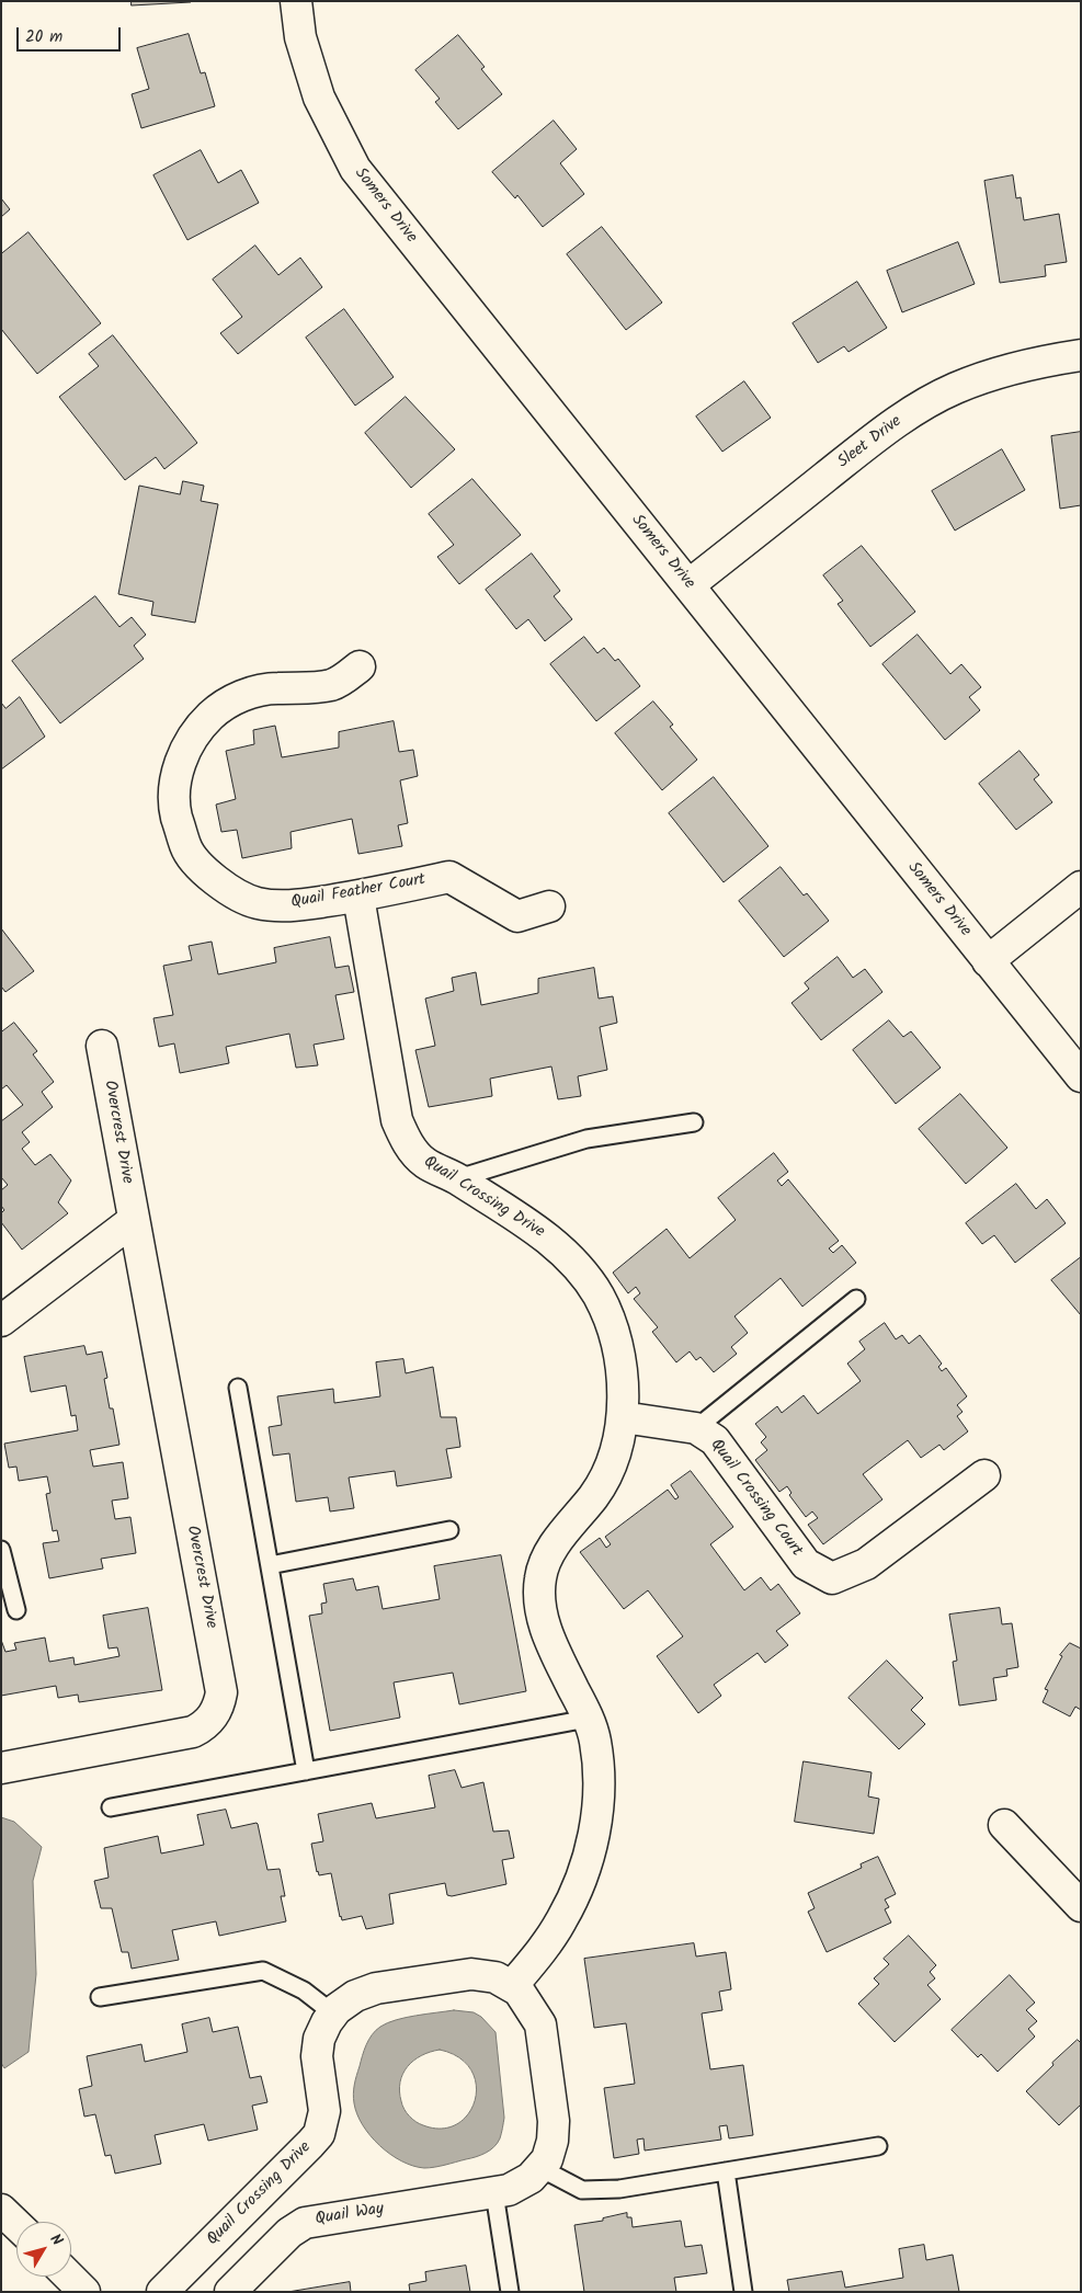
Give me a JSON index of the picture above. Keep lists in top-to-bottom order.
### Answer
{
  "streets": {
    "street": [
      "Somers Drive",
      "Sleet Drive",
      "Quail Feather Court",
      "Overcrest Drive",
      "Quail Crossing Drive",
      "Quail Crossing Court",
      "Quail Way"
    ]
  },
  "crossings": [
    ["Somers Drive", "Sleet Drive"],
    ["Quail Feather Court", "Quail Crossing Drive"],
    ["Quail Crossing Drive", "Quail Crossing Court"],
    ["Quail Crossing Drive", "Quail Way"]
  ],
  "scale_bar": "20 m",
  "north": "top right"
}
